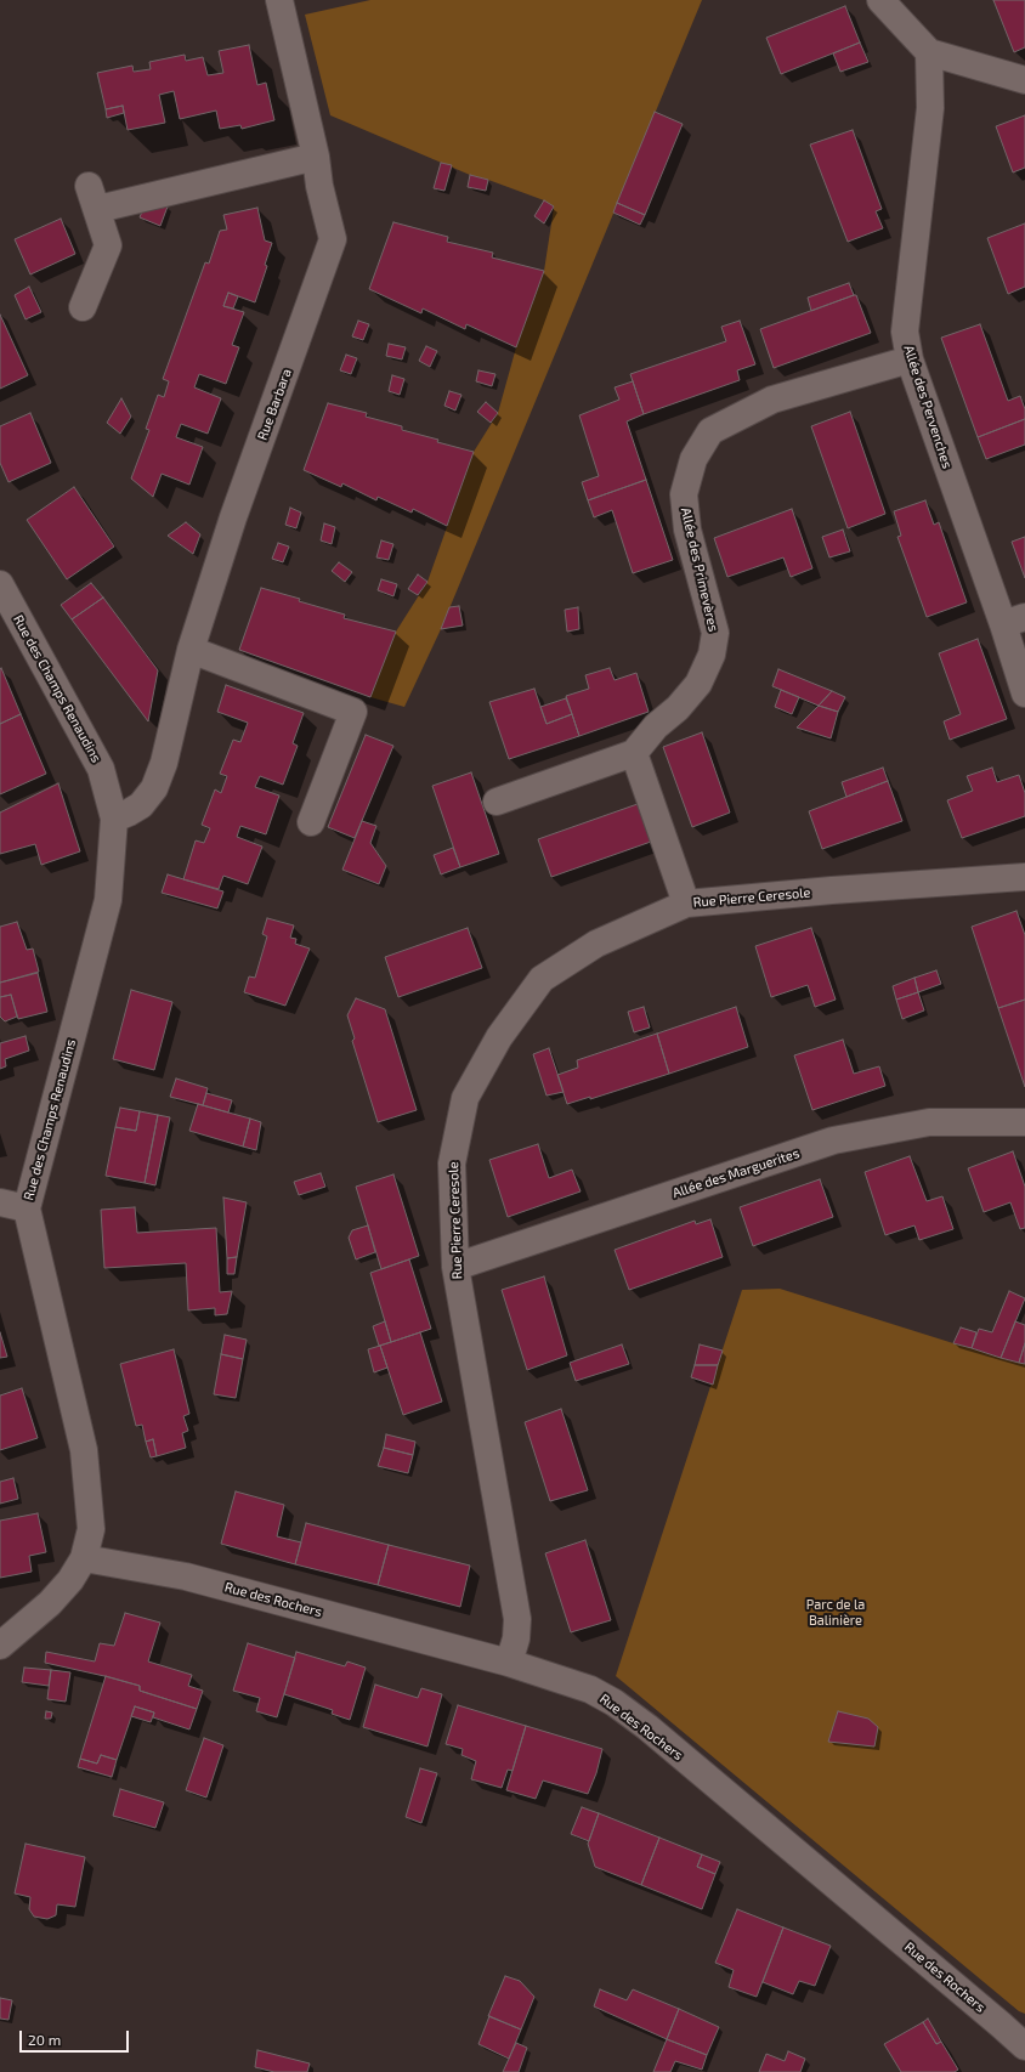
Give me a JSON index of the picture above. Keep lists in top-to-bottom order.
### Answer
{
  "streets": {
    "street": [
      "Rue Barbara",
      "Allée des Pervenches",
      "Allée des Primevères",
      "Rue des Champs Renaudins",
      "Rue Pierre Ceresole",
      "Allée des Marguerites",
      "Rue des Rochers"
    ]
  },
  "crossings": [
    ["Rue Barbara", "Rue des Champs Renaudins"],
    ["Allée des Pervenches", "Allée des Primevères"],
    ["Rue des Champs Renaudins", "Rue des Rochers"],
    ["Rue Pierre Ceresole", "Allée des Marguerites"],
    ["Rue Pierre Ceresole", "Rue des Rochers"]
  ],
  "parks": ["Parc de la Balinière"],
  "scale_bar": "20 m"
}
